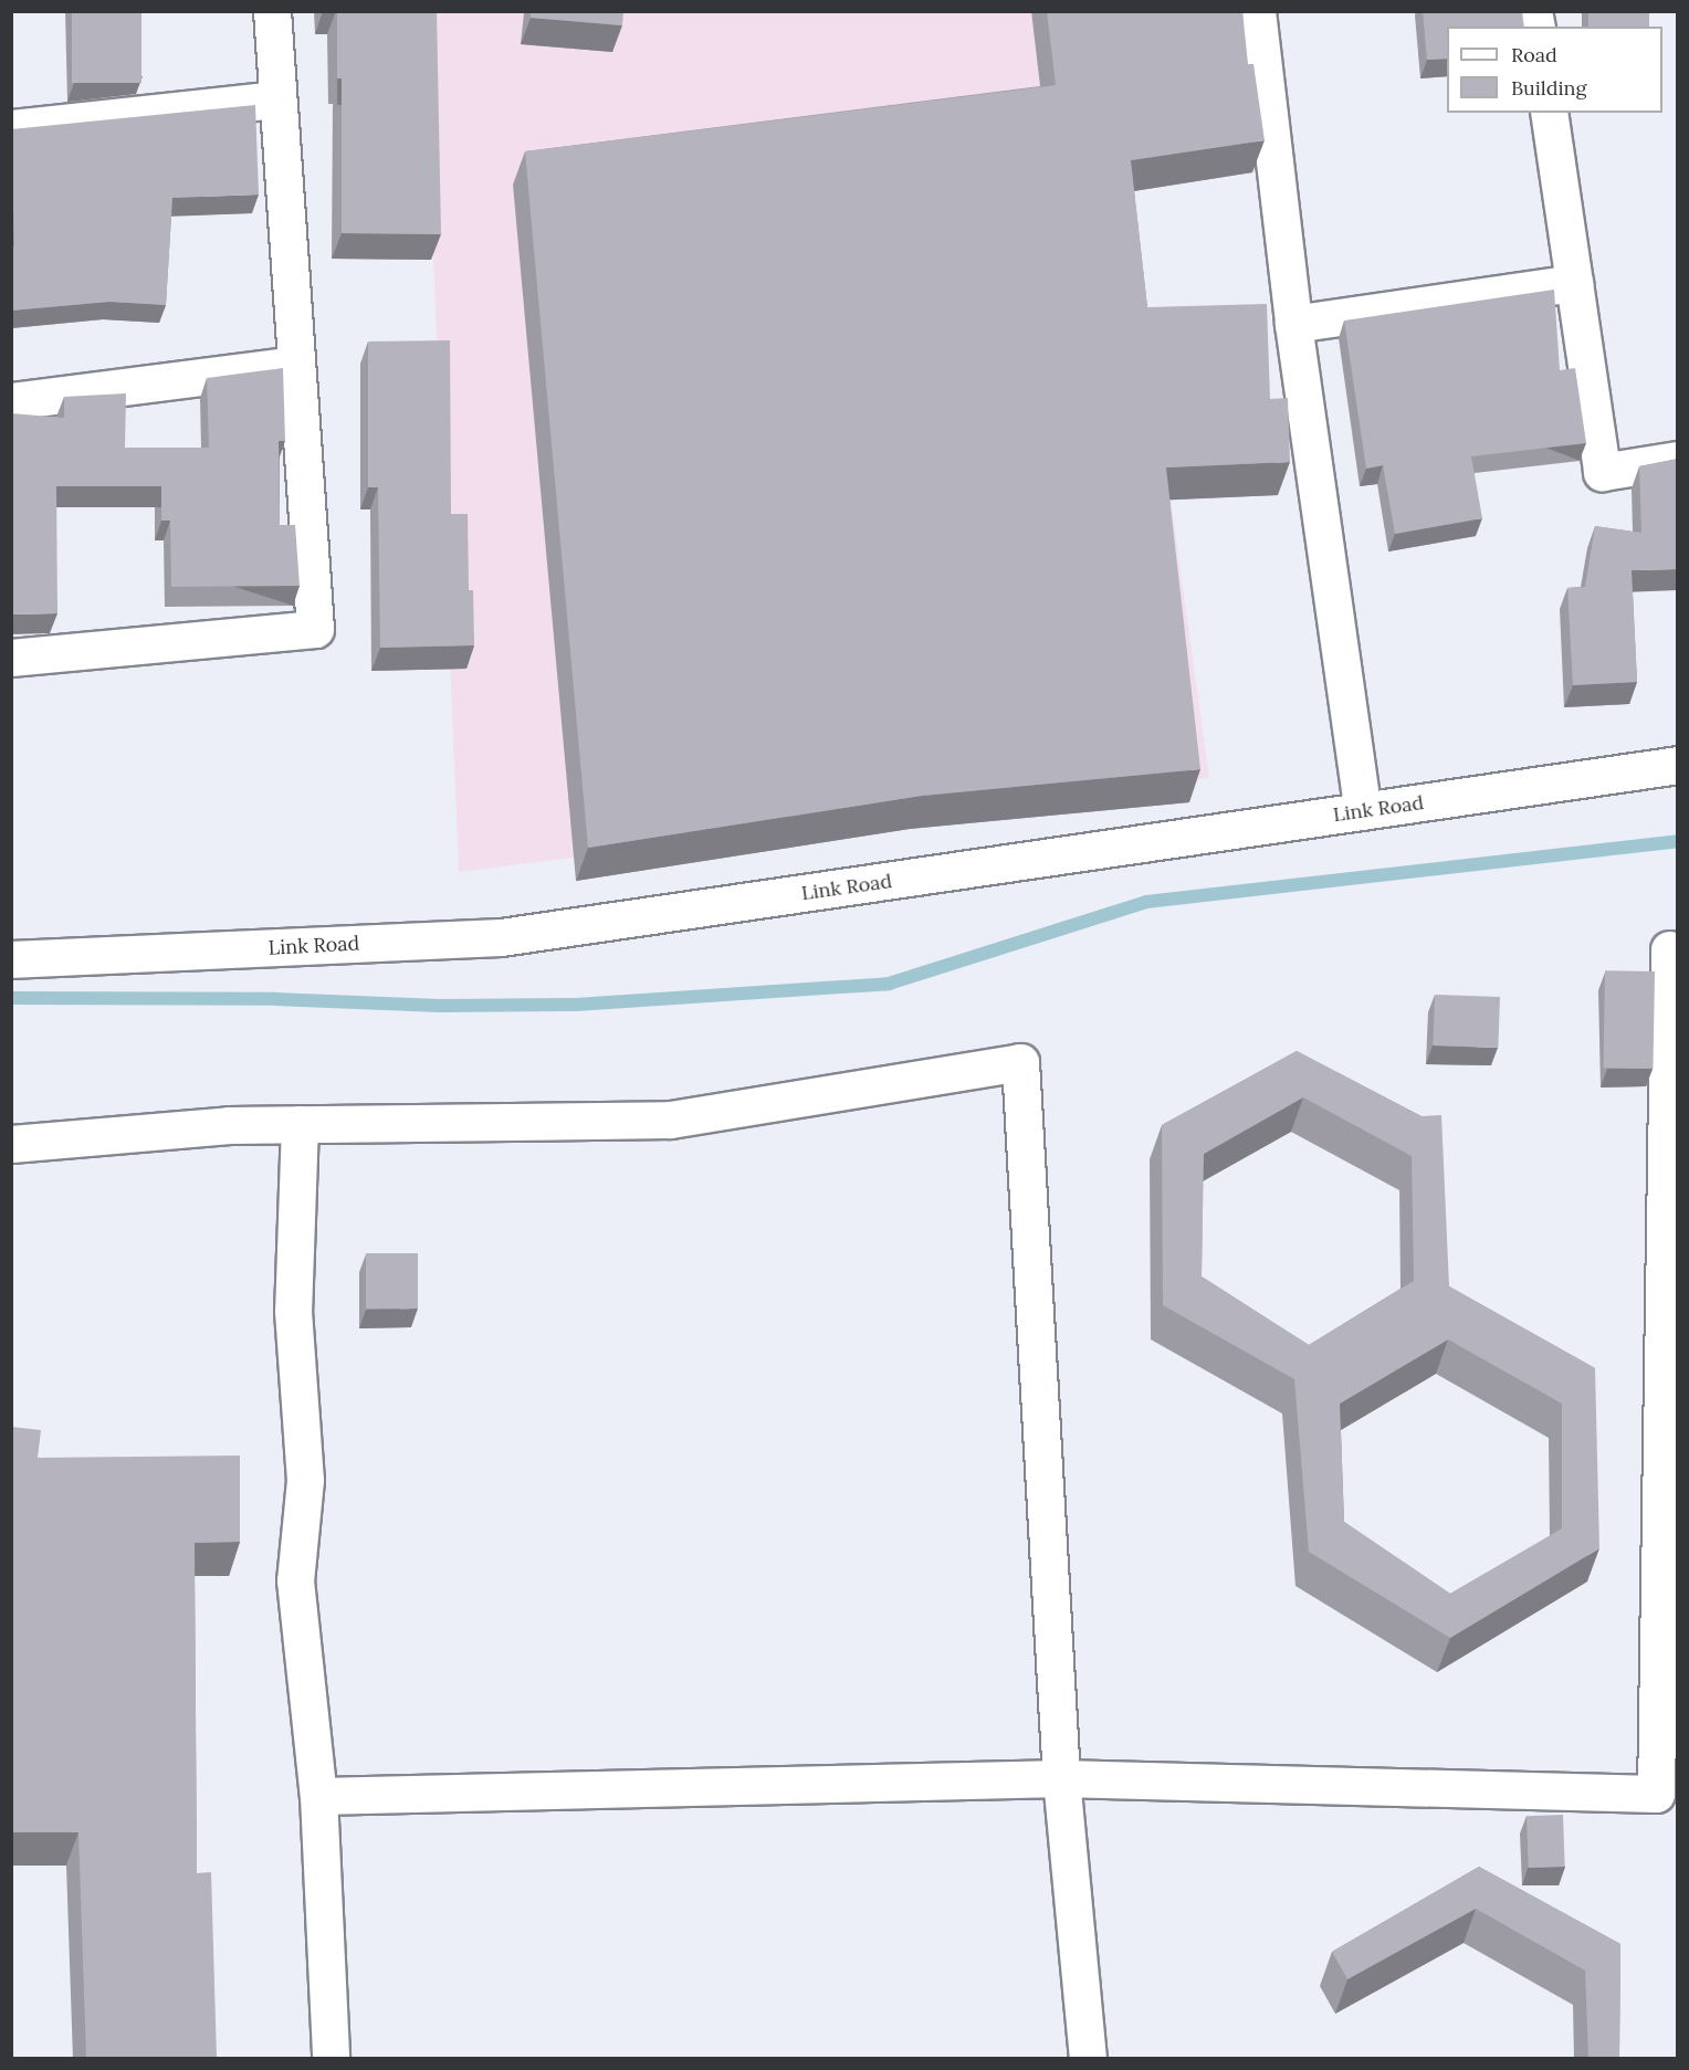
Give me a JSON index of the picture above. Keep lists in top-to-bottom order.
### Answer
{
  "streets": {
    "street": ["Link Road"]
  },
  "legend": ["Road", "Building"]
}
